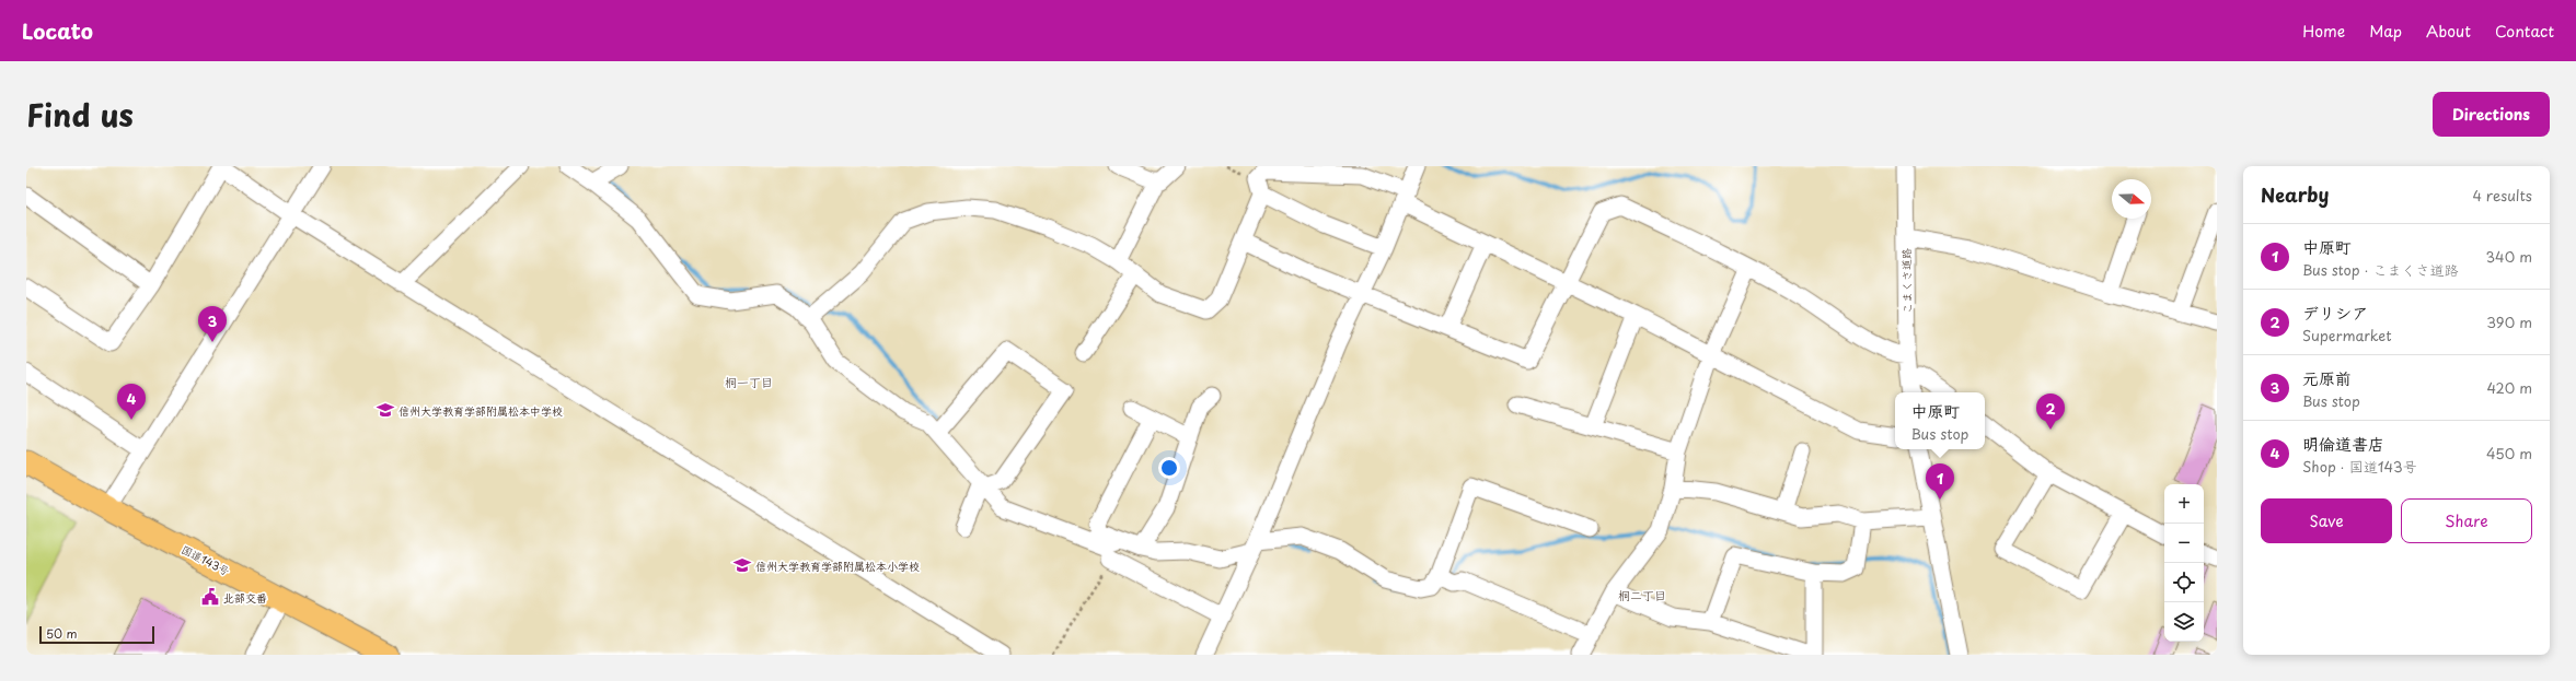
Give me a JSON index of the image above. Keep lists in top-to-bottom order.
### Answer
{
  "streets": {
    "highway": ["国道143号"],
    "street": ["こまくさ道路"]
  },
  "districts": ["桐一丁目", "桐二丁目"],
  "places": {
    "school or university": ["信州大学教育学部附属松本中学校", "信州大学教育学部附属松本小学校"],
    "public building": ["北部交番"]
  },
  "scale_bar": "50 m",
  "north": "right",
  "page": {
    "header": "Locato",
    "nav": [
      "Home",
      "Map",
      "About",
      "Contact"
    ],
    "title": "Find us",
    "buttons": [
      "Directions",
      ["Save", "Share"]
    ],
    "heading": ["Nearby", "4 results"],
    "list": [
      {
        "mark": "1",
        "name": "中原町",
        "note": "Bus stop · こまくさ道路",
        "value": "340 m"
      },
      {
        "mark": "2",
        "name": "デリシア",
        "note": "Supermarket",
        "value": "390 m"
      },
      {
        "mark": "3",
        "name": "元原前",
        "note": "Bus stop",
        "value": "420 m"
      },
      {
        "mark": "4",
        "name": "明倫道書店",
        "note": "Shop · 国道143号",
        "value": "450 m"
      }
    ],
    "pins": [
      "3",
      "4",
      "2",
      "1"
    ],
    "popup": ["中原町", "Bus stop"],
    "map_buttons": ["+", "−"],
    "scale": "50 m"
  }
}
